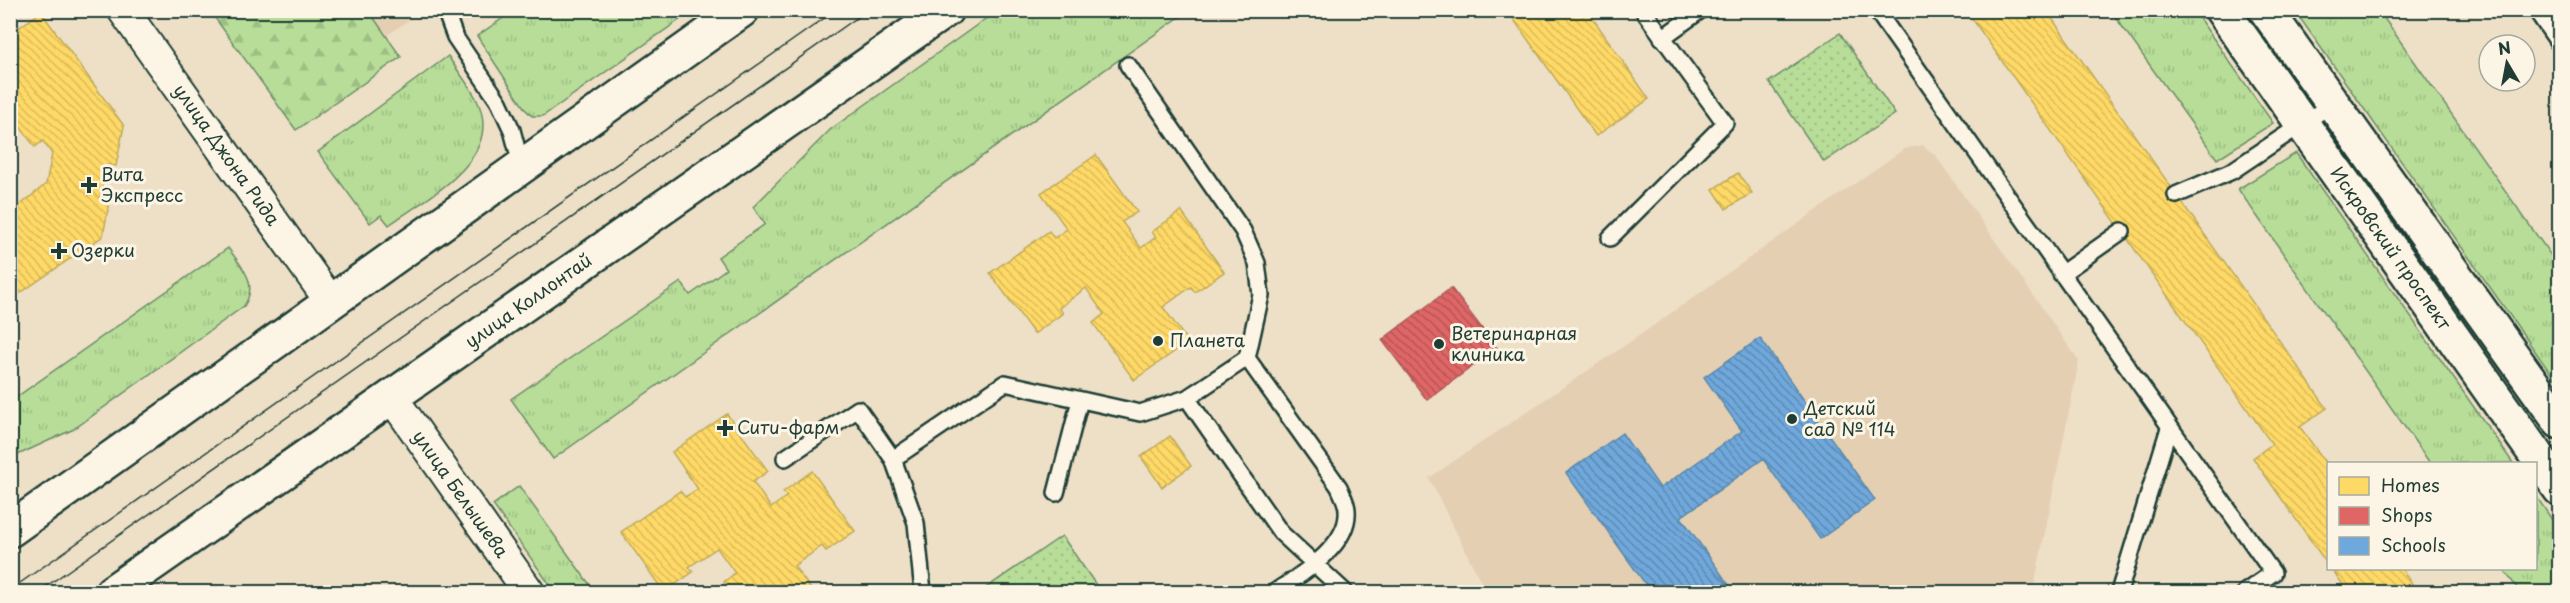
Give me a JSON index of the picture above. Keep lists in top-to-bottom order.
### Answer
{
  "streets": {
    "main road": ["Искровский проспект", "улица Коллонтай"],
    "street": ["улица Джона Рида", "улица Белышева"]
  },
  "crossings": [
    ["улица Коллонтай", "улица Белышева"]
  ],
  "places": {
    "health": ["Вита Экспресс", "Озерки", "Сити-фарм"],
    "other": ["Планета", "Ветеринарная клиника", "Детский сад № 114"]
  },
  "legend": ["Homes", "Shops", "Schools"],
  "north": "top"
}
